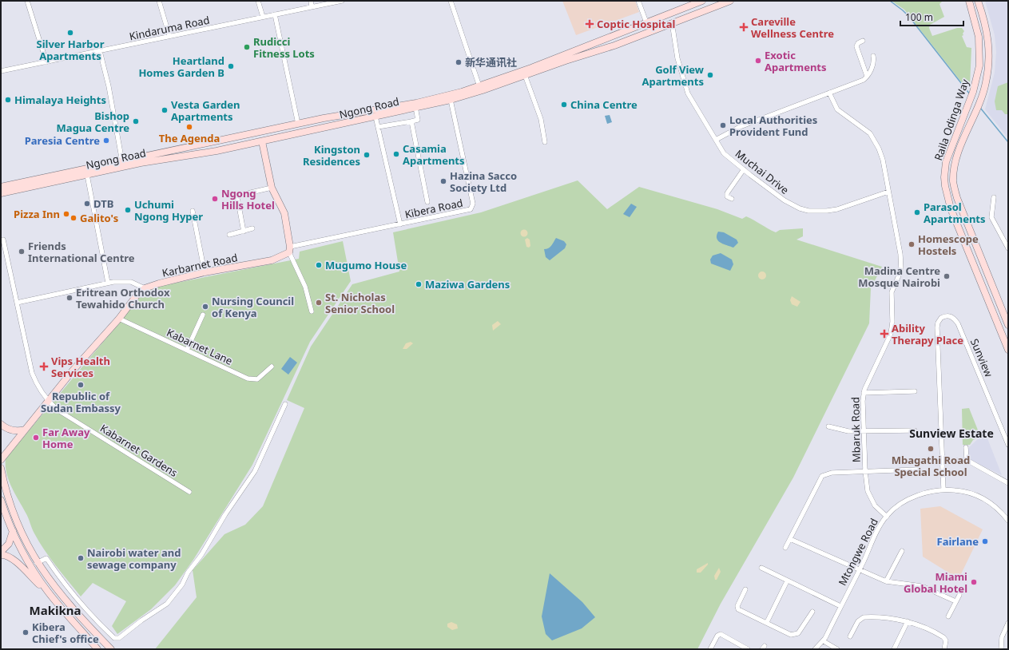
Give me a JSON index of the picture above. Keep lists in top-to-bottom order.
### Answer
{
  "streets": {
    "main road": ["Ngong Road", "Raila Odinga Way", "Karbarnet Road"],
    "street": [
      "Kindaruma Road",
      "Muchai Drive",
      "Kibera Road",
      "Kabarnet Lane",
      "Sunview",
      "Mbaruk Road",
      "Kabarnet Gardens",
      "Mtongwe Road"
    ]
  },
  "crossings": [
    ["Ngong Road", "Muchai Drive"],
    ["Ngong Road", "Kibera Road"],
    ["Muchai Drive", "Mbaruk Road"],
    ["Kibera Road", "Karbarnet Road"],
    ["Karbarnet Road", "Kabarnet Lane"],
    ["Karbarnet Road", "Kabarnet Gardens"],
    ["Sunview", "Mtongwe Road"],
    ["Mbaruk Road", "Mtongwe Road"]
  ],
  "districts": ["Sunview Estate", "Makikna"],
  "places": {
    "health": [
      "Coptic Hospital",
      "Careville Wellness Centre",
      "Ability Therapy Place",
      "Vips Health Services"
    ],
    "other": [
      "Silver Harbor Apartments",
      "Rudicci Fitness Lots",
      "Exotic Apartments",
      "新华通讯社",
      "Heartland Homes Garden B",
      "Golf View Apartments",
      "Himalaya Heights",
      "China Centre",
      "Vesta Garden Apartments",
      "Bishop Magua Centre",
      "Local Authorities Provident Fund",
      "The Agenda",
      "Paresia Centre",
      "Casamia Apartments",
      "Kingston Residences",
      "Hazina Sacco Society Ltd",
      "Ngong Hills Hotel",
      "DTB",
      "Uchumi Ngong Hyper",
      "Parasol Apartments",
      "Pizza Inn",
      "Galito's",
      "Homescope Hostels",
      "Friends International Centre",
      "Mugumo House",
      "Madina Centre Mosque Nairobi",
      "Maziwa Gardens",
      "Eritrean Orthodox Tewahido Church",
      "St. Nicholas Senior School",
      "Nursing Council of Kenya",
      "Republic of Sudan Embassy",
      "Far Away Home",
      "Mbagathi Road Special School",
      "Fairlane",
      "Nairobi water and sewage company",
      "Miami Global Hotel",
      "Kibera Chief's office"
    ]
  },
  "scale_bar": "100 m"
}
